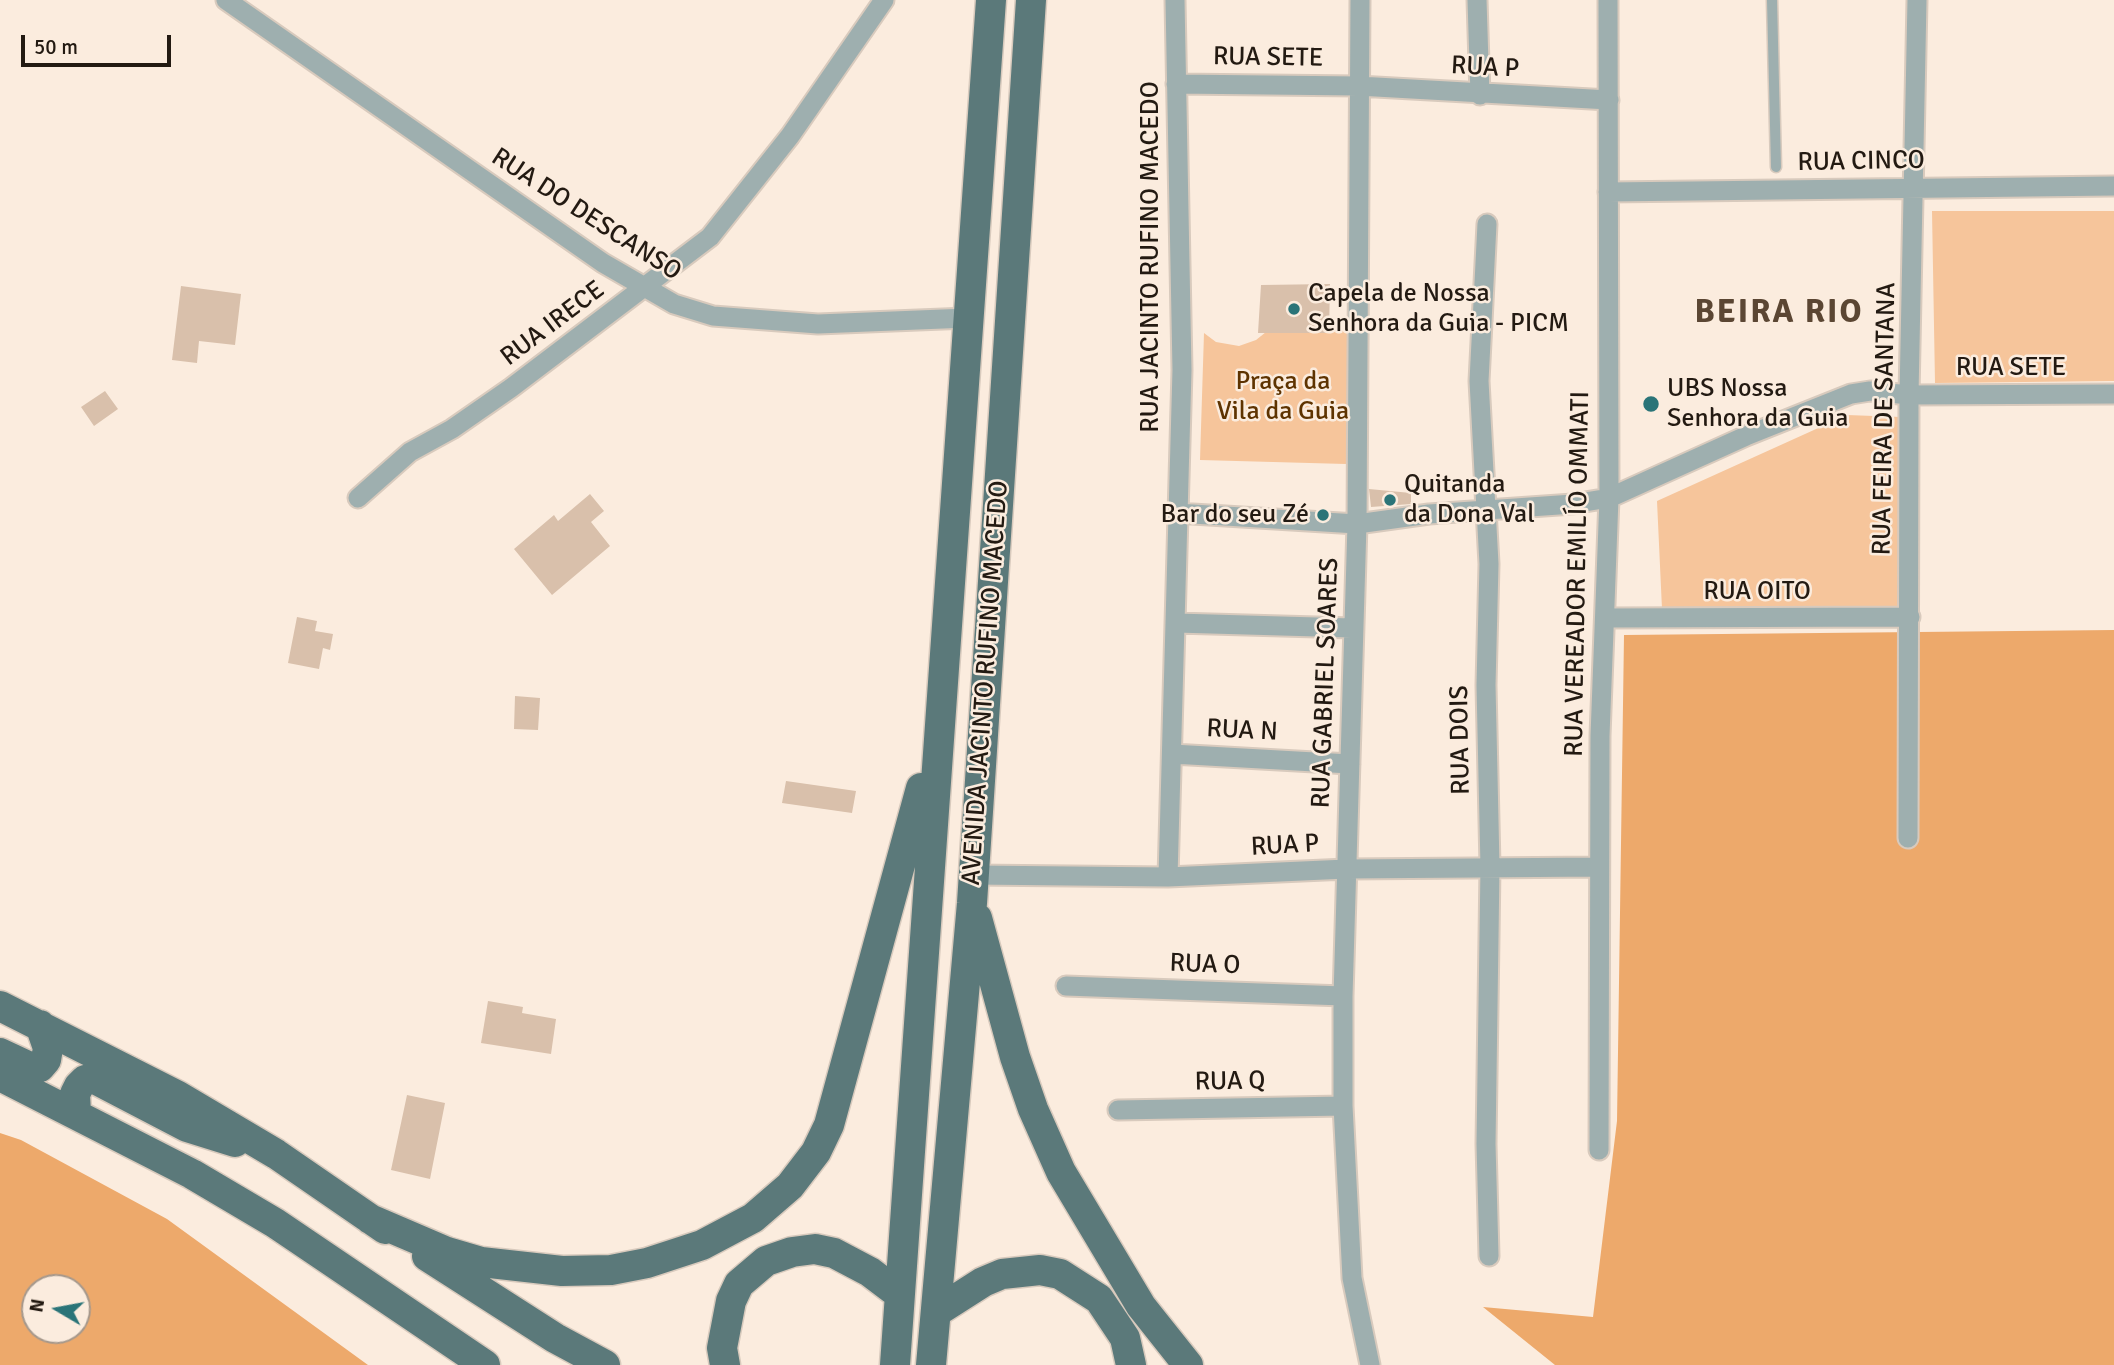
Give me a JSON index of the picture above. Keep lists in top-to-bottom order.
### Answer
{
  "streets": {
    "main road": ["AVENIDA JACINTO RUFINO MACEDO"],
    "street": [
      "RUA SETE",
      "RUA P",
      "RUA CINCO",
      "RUA DO DESCANSO",
      "RUA JACINTO RUFINO MACEDO",
      "RUA IRECE",
      "RUA FEIRA DE SANTANA",
      "RUA VEREADOR EMILÍO OMMATI",
      "RUA OITO",
      "RUA GABRIEL SOARES",
      "RUA N",
      "RUA DOIS",
      "RUA O",
      "RUA Q"
    ]
  },
  "crossings": [
    ["RUA SETE", "RUA P"],
    ["RUA SETE", "RUA JACINTO RUFINO MACEDO"],
    ["RUA SETE", "RUA FEIRA DE SANTANA"],
    ["RUA SETE", "RUA GABRIEL SOARES"],
    ["RUA P", "RUA JACINTO RUFINO MACEDO"],
    ["RUA P", "RUA VEREADOR EMILÍO OMMATI"],
    ["RUA P", "AVENIDA JACINTO RUFINO MACEDO"],
    ["RUA P", "RUA GABRIEL SOARES"],
    ["RUA P", "RUA DOIS"],
    ["RUA CINCO", "RUA FEIRA DE SANTANA"],
    ["RUA CINCO", "RUA VEREADOR EMILÍO OMMATI"],
    ["RUA DO DESCANSO", "RUA IRECE"],
    ["RUA DO DESCANSO", "AVENIDA JACINTO RUFINO MACEDO"],
    ["RUA JACINTO RUFINO MACEDO", "RUA N"],
    ["RUA FEIRA DE SANTANA", "RUA OITO"],
    ["RUA VEREADOR EMILÍO OMMATI", "RUA OITO"],
    ["RUA GABRIEL SOARES", "RUA N"],
    ["RUA GABRIEL SOARES", "RUA O"],
    ["RUA GABRIEL SOARES", "RUA Q"]
  ],
  "districts": ["BEIRA RIO"],
  "parks": ["Praça da Vila da Guia"],
  "places": [
    "Capela de Nossa Senhora da Guia - PICM",
    "UBS Nossa Senhora da Guia",
    "Quitanda da Dona Val",
    "Bar do seu Zé"
  ],
  "scale_bar": "50 m",
  "north": "left"
}
